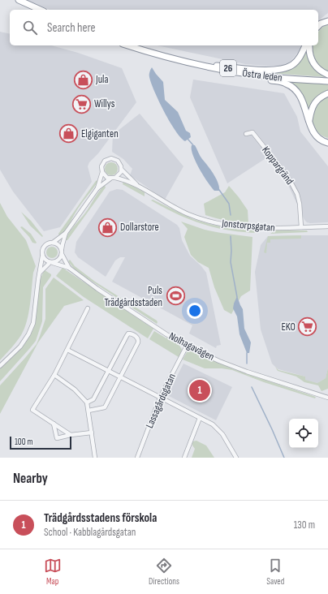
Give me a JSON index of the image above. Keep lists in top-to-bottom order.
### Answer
{
  "streets": {
    "highway": ["26", "Östra leden"],
    "street": [
      "Koppargränd",
      "Jonstorpsgatan",
      "Nolhagavägen",
      "Lassagårdsgatan"
    ]
  },
  "crossings": [
    ["Koppargränd", "Jonstorpsgatan"],
    ["Jonstorpsgatan", "Nolhagavägen"],
    ["Nolhagavägen", "Lassagårdsgatan"]
  ],
  "places": {
    "shop": ["Jula", "Elgiganten", "Dollarstore"],
    "supermarket": ["Willys", "EKO"],
    "sports": ["Puls Trädgårdsstaden"]
  },
  "scale_bar": "100 m",
  "page": {
    "search": "Search here",
    "pins": "1",
    "scale": "100 m",
    "heading": "Nearby",
    "list": [
      {
        "mark": "1",
        "name": "Trädgårdsstadens förskola",
        "note": "School · Kabblagårdsgatan",
        "value": "130 m"
      }
    ],
    "nav": ["Map", "Directions", "Saved"]
  }
}
